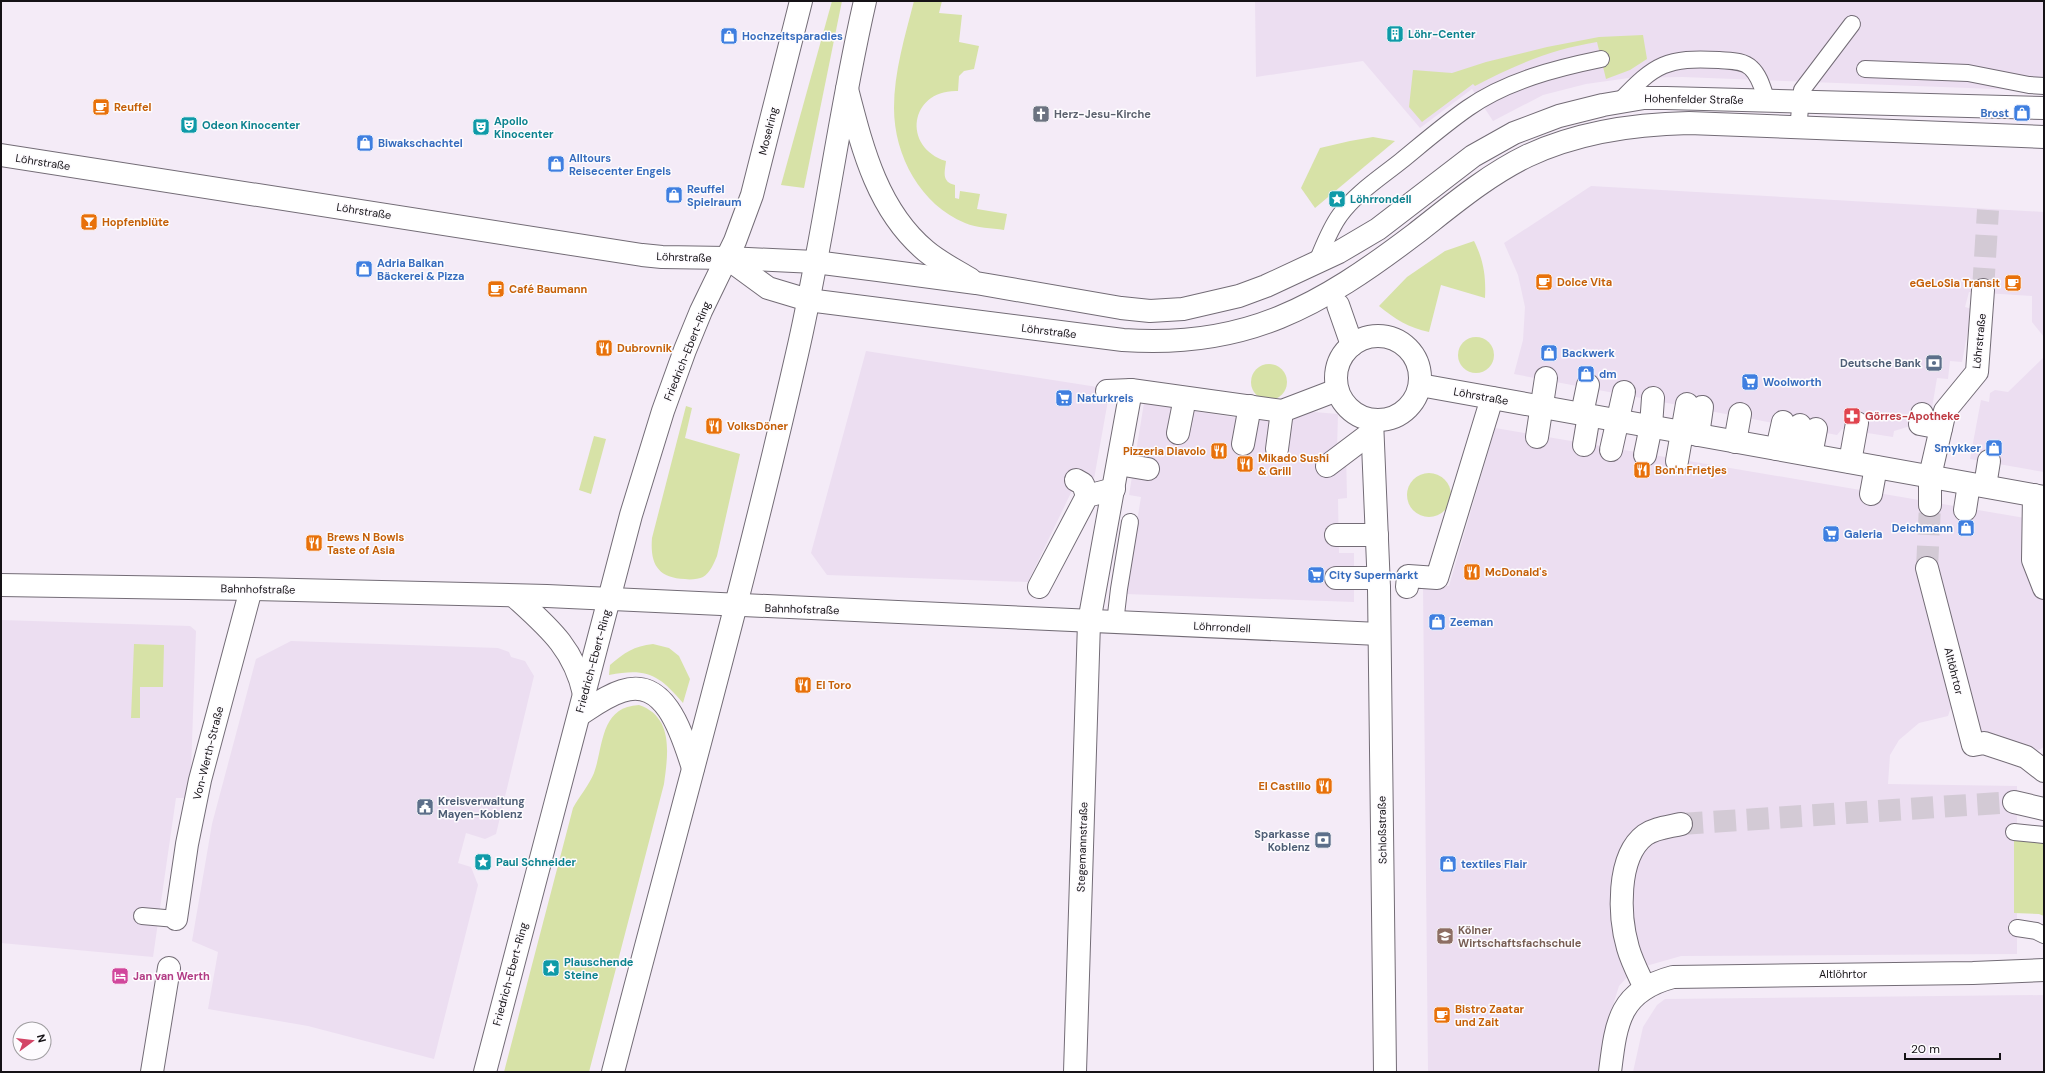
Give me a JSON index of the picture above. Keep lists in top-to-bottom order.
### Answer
{
  "streets": {
    "street": [
      "Hohenfelder Straße",
      "Moselring",
      "Löhrstraße",
      "Friedrich-Ebert-Ring",
      "Bahnhofstraße",
      "Löhrrondell",
      "Altlöhrtor",
      "Von-Werth-Straße",
      "Schloßstraße",
      "Stegemannstraße"
    ]
  },
  "crossings": [
    ["Hohenfelder Straße", "Löhrstraße"],
    ["Moselring", "Löhrstraße"],
    ["Moselring", "Friedrich-Ebert-Ring"],
    ["Löhrstraße", "Friedrich-Ebert-Ring"],
    ["Friedrich-Ebert-Ring", "Bahnhofstraße"],
    ["Bahnhofstraße", "Löhrrondell"],
    ["Bahnhofstraße", "Von-Werth-Straße"],
    ["Bahnhofstraße", "Stegemannstraße"],
    ["Löhrrondell", "Schloßstraße"],
    ["Löhrrondell", "Stegemannstraße"]
  ],
  "places": {
    "building": ["Löhr-Center"],
    "shop": [
      "Hochzeitsparadies",
      "Brost",
      "Biwakschachtel",
      "Alltours Reisecenter Engels",
      "Reuffel Spielraum",
      "Adria Balkan Bäckerei & Pizza",
      "Backwerk",
      "dm",
      "Smykker",
      "Deichmann",
      "Zeeman",
      "textiles Flair"
    ],
    "cafe": [
      "Reuffel",
      "Dolce Vita",
      "eGeLoSia Transit",
      "Café Baumann",
      "Bistro Zaatar und Zait"
    ],
    "church": ["Herz-Jesu-Kirche"],
    "theatre": ["Odeon Kinocenter", "Apollo Kinocenter"],
    "place": ["Löhrrondell", "Paul Schneider", "Plauschende Steine"],
    "bar": ["Hopfenblüte"],
    "restaurant": [
      "Dubrovnik",
      "VolksDöner",
      "Pizzeria Diavolo",
      "Mikado Sushi & Grill",
      "Bon'n Frietjes",
      "Brews N Bowls Taste of Asia",
      "McDonald's",
      "El Toro",
      "El Castillo"
    ],
    "bank": ["Deutsche Bank", "Sparkasse Koblenz"],
    "supermarket": [
      "Woolworth",
      "Naturkreis",
      "Galeria",
      "City Supermarkt"
    ],
    "pharmacy": ["Görres-Apotheke"],
    "public building": ["Kreisverwaltung Mayen-Koblenz"],
    "school or university": ["Kölner Wirtschaftsfachschule"],
    "hotel": ["Jan van Werth"]
  },
  "scale_bar": "20 m",
  "north": "right"
}
